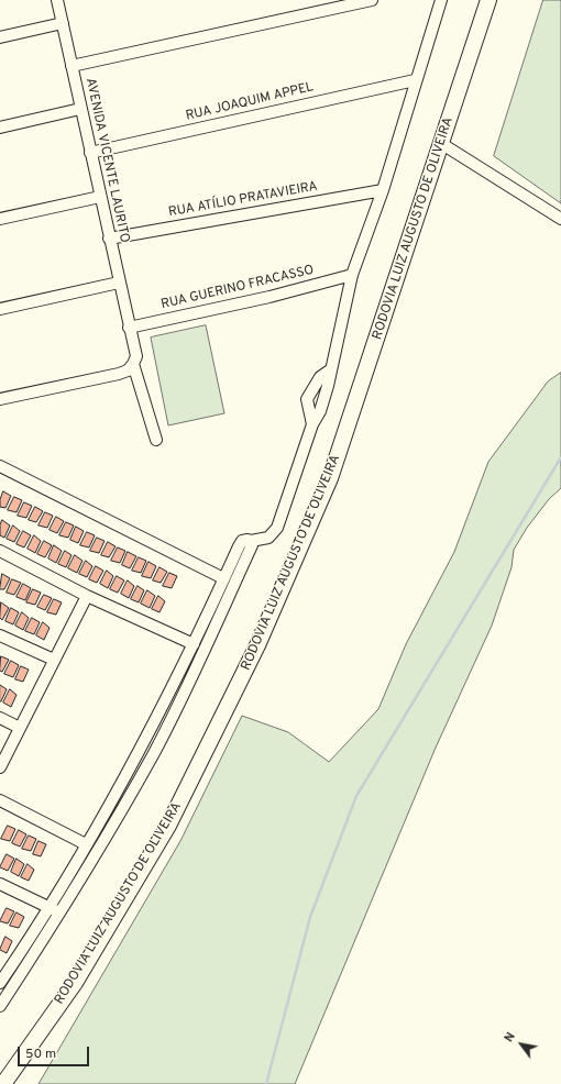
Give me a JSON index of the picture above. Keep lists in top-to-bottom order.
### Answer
{
  "streets": {
    "highway": ["RODOVIA LUIZ AUGUSTO DE OLIVEIRA"],
    "street": [
      "RUA JOAQUIM APPEL",
      "AVENIDA VICENTE LAURITO",
      "RUA ATÍLIO PRATAVIEIRA",
      "RUA GUERINO FRACASSO"
    ]
  },
  "crossings": [
    ["RUA JOAQUIM APPEL", "AVENIDA VICENTE LAURITO"],
    ["AVENIDA VICENTE LAURITO", "RUA ATÍLIO PRATAVIEIRA"],
    ["AVENIDA VICENTE LAURITO", "RUA GUERINO FRACASSO"]
  ],
  "scale_bar": "50 m",
  "north": "top left"
}
